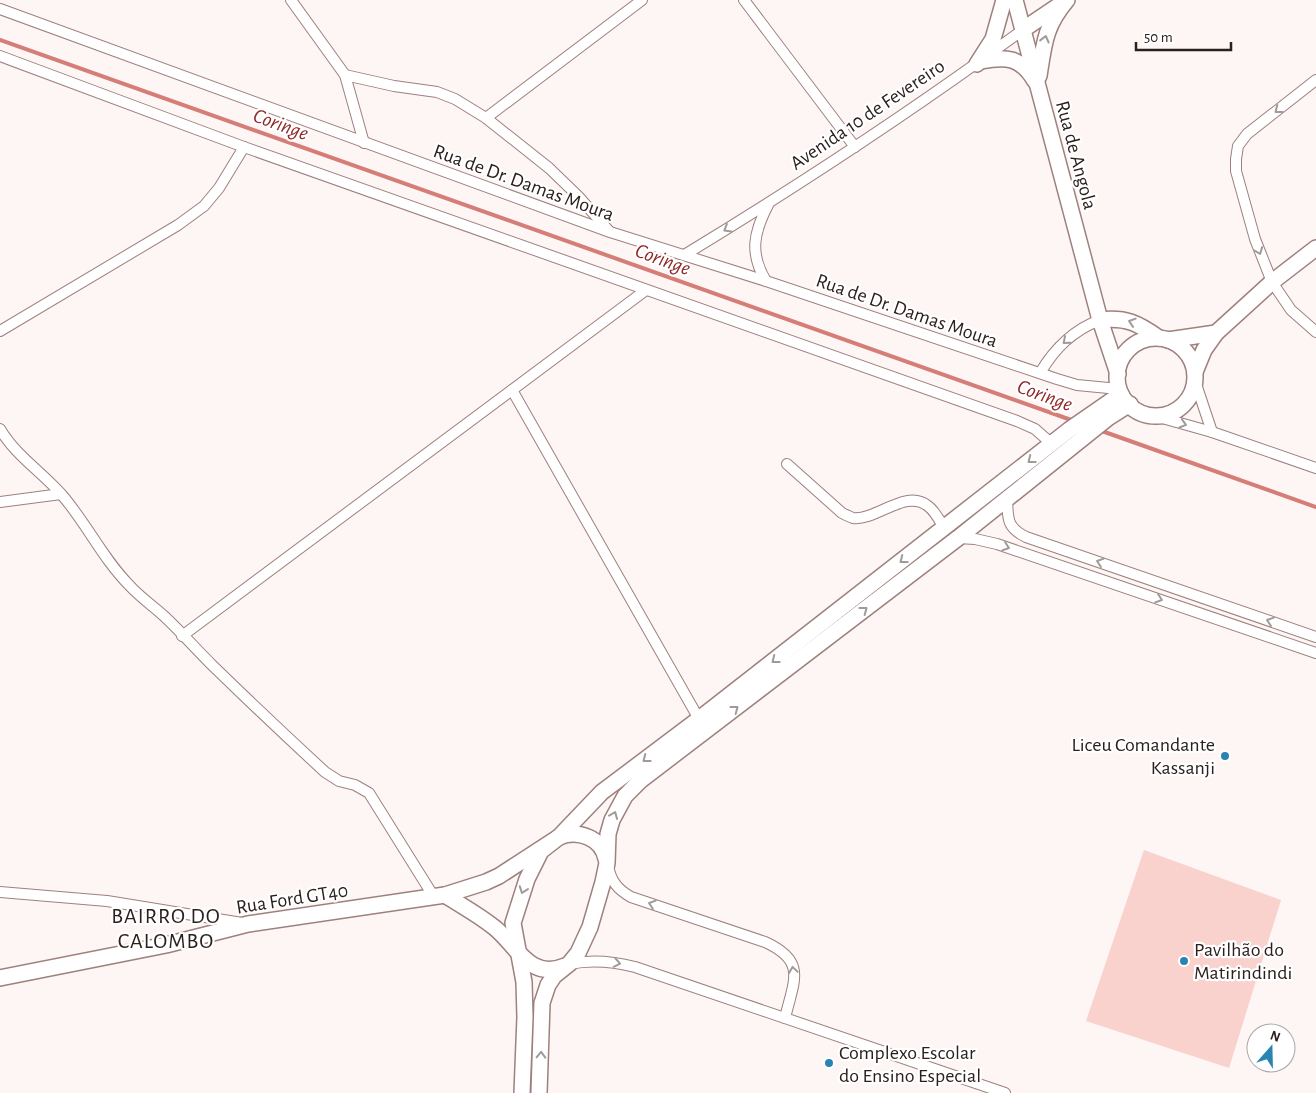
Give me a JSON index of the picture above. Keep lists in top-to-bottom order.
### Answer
{
  "streets": {
    "street": [
      "Avenida 10 de Fevereiro",
      "Rua de Angola",
      "Rua de Dr. Damas Moura",
      "Rua Ford GT40"
    ]
  },
  "crossings": [
    ["Avenida 10 de Fevereiro", "Rua de Angola"],
    ["Avenida 10 de Fevereiro", "Rua de Dr. Damas Moura"],
    ["Rua de Angola", "Rua de Dr. Damas Moura"]
  ],
  "districts": ["BAIRRO DO CALOMBO"],
  "water": ["Coringe"],
  "places": ["Liceu Comandante Kassanji", "Pavilhão do Matirindindi", "Complexo Escolar do Ensino Especial"],
  "scale_bar": "50 m",
  "north": "top"
}
